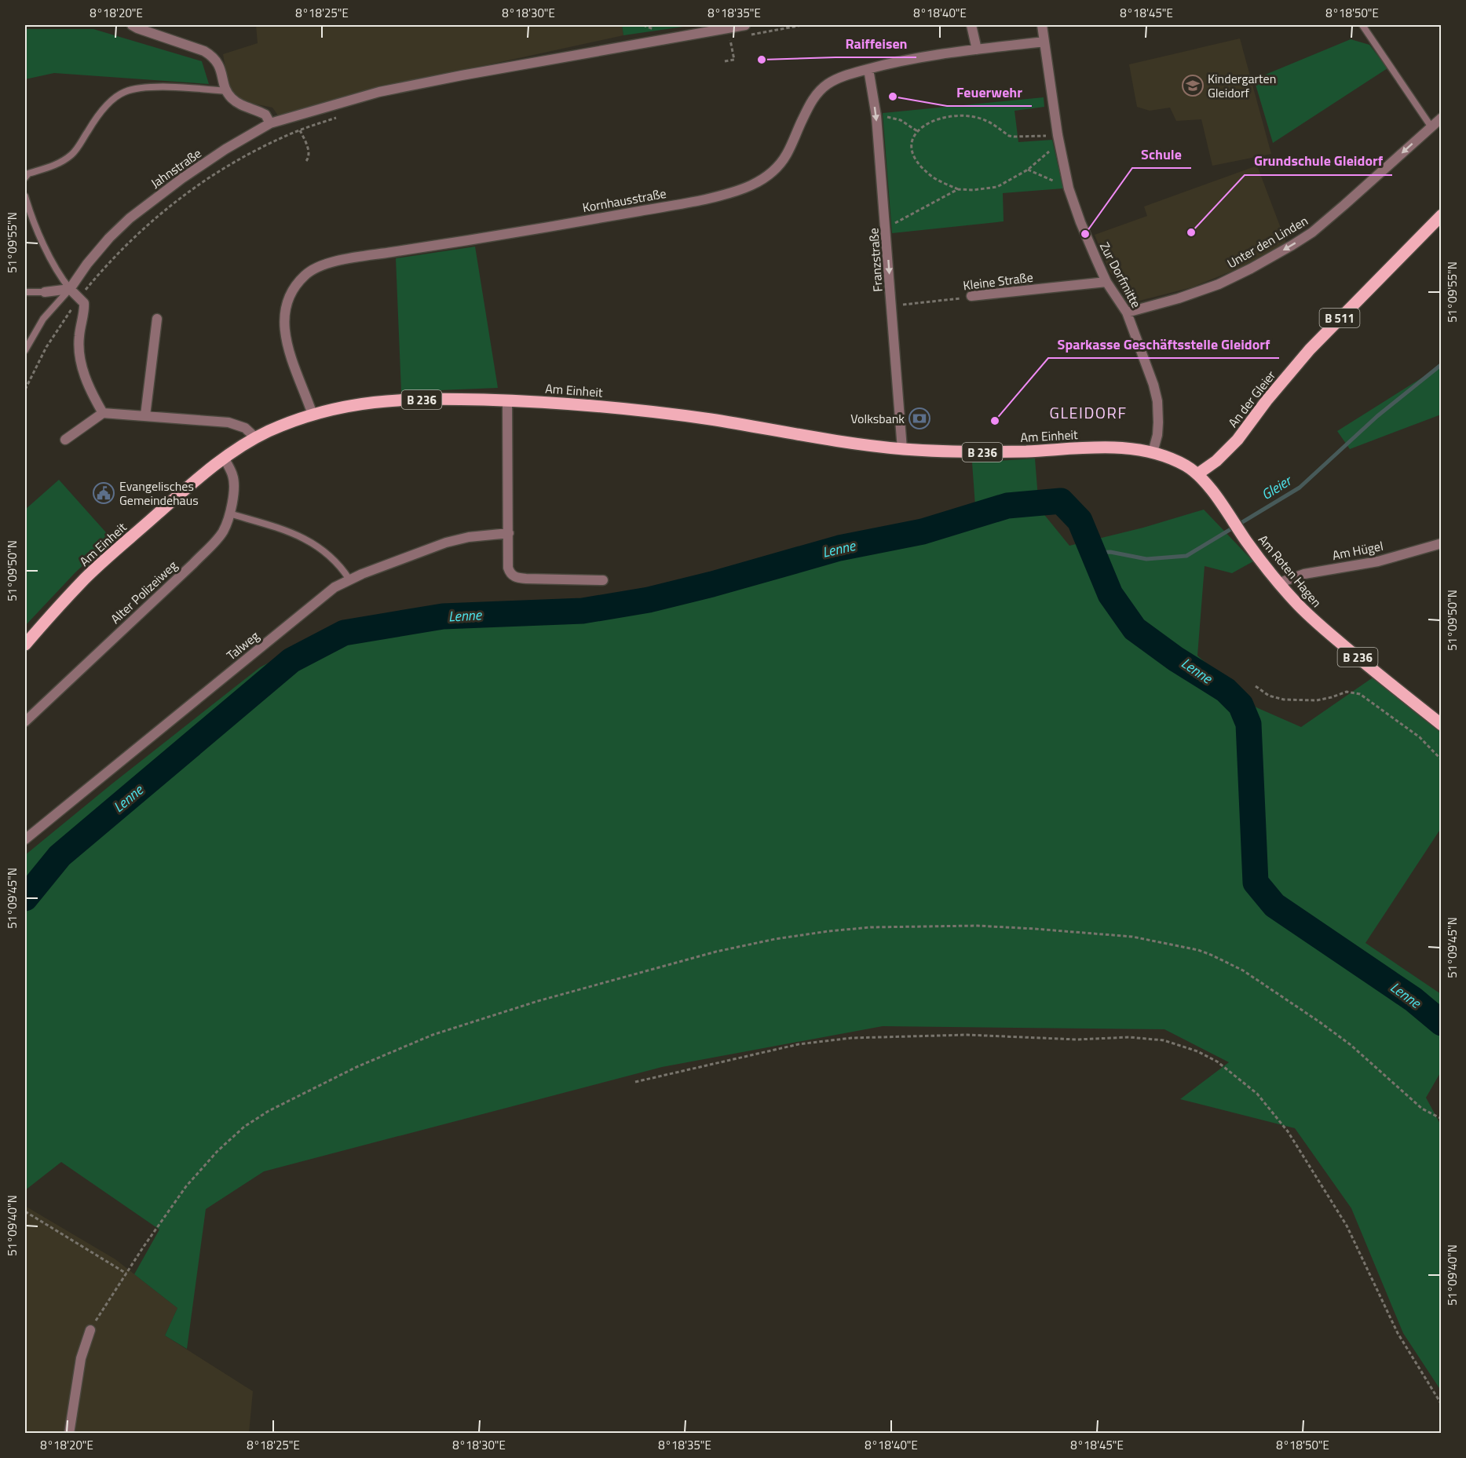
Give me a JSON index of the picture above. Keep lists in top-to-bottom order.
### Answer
{
  "streets": {
    "main road": [
      "B 511",
      "Am Einheit",
      "An der Gleier",
      "B 236",
      "Am Roten Hagen"
    ],
    "street": [
      "Jahnstraße",
      "Kornhausstraße",
      "Unter den Linden",
      "Franzstraße",
      "Zur Dorfmitte",
      "Kleine Straße",
      "Am Hügel",
      "Alter Polizeiweg",
      "Talweg"
    ]
  },
  "crossings": [
    ["Kornhausstraße", "Franzstraße"],
    ["Kornhausstraße", "Zur Dorfmitte"],
    ["Kornhausstraße", "Am Einheit"],
    ["Unter den Linden", "Zur Dorfmitte"],
    ["Franzstraße", "Kleine Straße"],
    ["Franzstraße", "Am Einheit"],
    ["Zur Dorfmitte", "Kleine Straße"],
    ["Zur Dorfmitte", "Am Einheit"],
    ["Am Einheit", "An der Gleier"],
    ["Am Einheit", "Am Roten Hagen"],
    ["Am Einheit", "Alter Polizeiweg"],
    ["An der Gleier", "Am Roten Hagen"],
    ["Am Hügel", "Am Roten Hagen"]
  ],
  "one_way": ["Unter den Linden", "Franzstraße"],
  "districts": ["GLEIDORF"],
  "water": ["Gleier", "Lenne"],
  "places": {
    "other": [
      "Raiffeisen",
      "Feuerwehr",
      "Grundschule Gleidorf",
      "Schule",
      "Sparkasse Geschäftsstelle Gleidorf"
    ],
    "school or university": ["Kindergarten Gleidorf"],
    "bank": ["Volksbank"],
    "public building": ["Evangelisches Gemeindehaus"]
  },
  "coordinates": [
    "8°18'20\"E",
    "8°18'25\"E",
    "8°18'30\"E",
    "8°18'35\"E",
    "8°18'40\"E",
    "8°18'45\"E",
    "8°18'50\"E",
    "51°09'55\"N",
    "51°09'50\"N",
    "51°09'45\"N",
    "51°09'40\"N"
  ]
}
